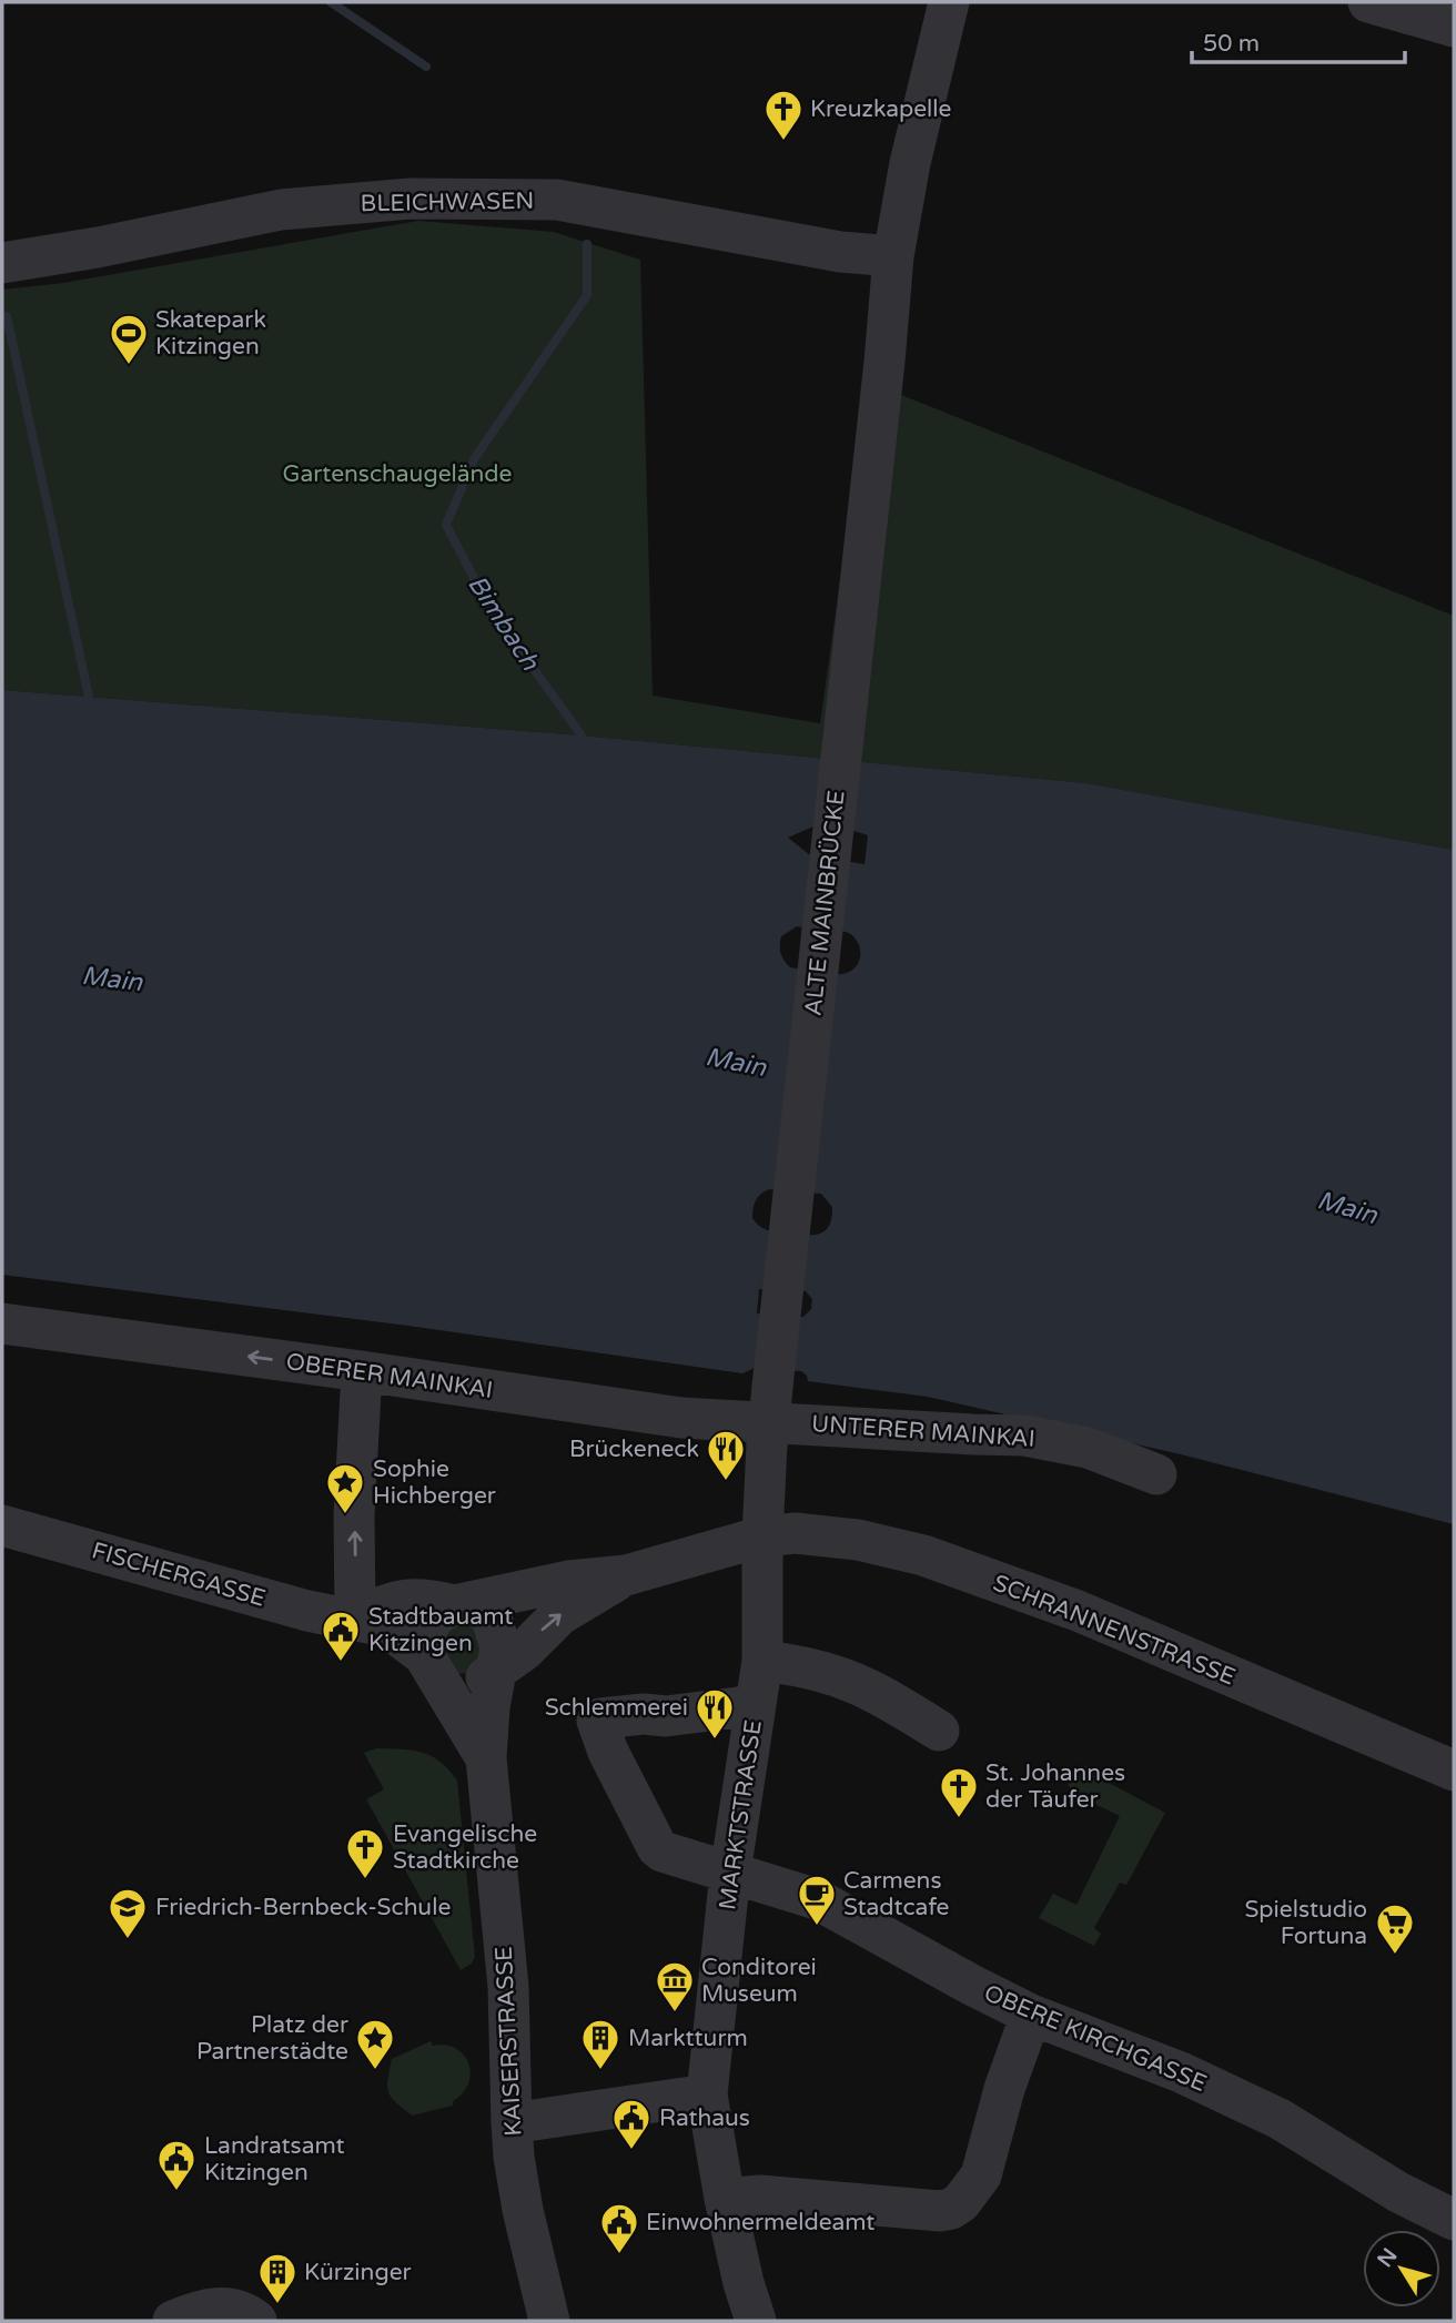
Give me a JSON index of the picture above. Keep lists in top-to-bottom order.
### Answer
{
  "streets": {
    "street": [
      "BLEICHWASEN",
      "ALTE MAINBRÜCKE",
      "OBERER MAINKAI",
      "UNTERER MAINKAI",
      "FISCHERGASSE",
      "SCHRANNENSTRASSE",
      "MARKTSTRASSE",
      "OBERE KIRCHGASSE",
      "KAISERSTRASSE"
    ]
  },
  "crossings": [
    ["BLEICHWASEN", "ALTE MAINBRÜCKE"],
    ["ALTE MAINBRÜCKE", "OBERER MAINKAI"],
    ["ALTE MAINBRÜCKE", "UNTERER MAINKAI"],
    ["ALTE MAINBRÜCKE", "SCHRANNENSTRASSE"],
    ["ALTE MAINBRÜCKE", "MARKTSTRASSE"],
    ["OBERER MAINKAI", "UNTERER MAINKAI"],
    ["FISCHERGASSE", "KAISERSTRASSE"],
    ["SCHRANNENSTRASSE", "MARKTSTRASSE"],
    ["MARKTSTRASSE", "OBERE KIRCHGASSE"]
  ],
  "one_way": ["OBERER MAINKAI"],
  "water": ["Bimbach", "Main"],
  "parks": ["Gartenschaugelände"],
  "places": {
    "church": ["Kreuzkapelle", "St. Johannes der Täufer", "Evangelische Stadtkirche"],
    "sports": ["Skatepark Kitzingen"],
    "restaurant": ["Brückeneck", "Schlemmerei"],
    "place": ["Sophie Hichberger", "Platz der Partnerstädte"],
    "public building": [
      "Stadtbauamt Kitzingen",
      "Rathaus",
      "Landratsamt Kitzingen",
      "Einwohnermeldeamt"
    ],
    "cafe": ["Carmens Stadtcafe"],
    "school or university": ["Friedrich-Bernbeck-Schule"],
    "supermarket": ["Spielstudio Fortuna"],
    "museum": ["Conditorei Museum"],
    "building": ["Marktturm", "Kürzinger"]
  },
  "scale_bar": "50 m",
  "north": "top left"
}
